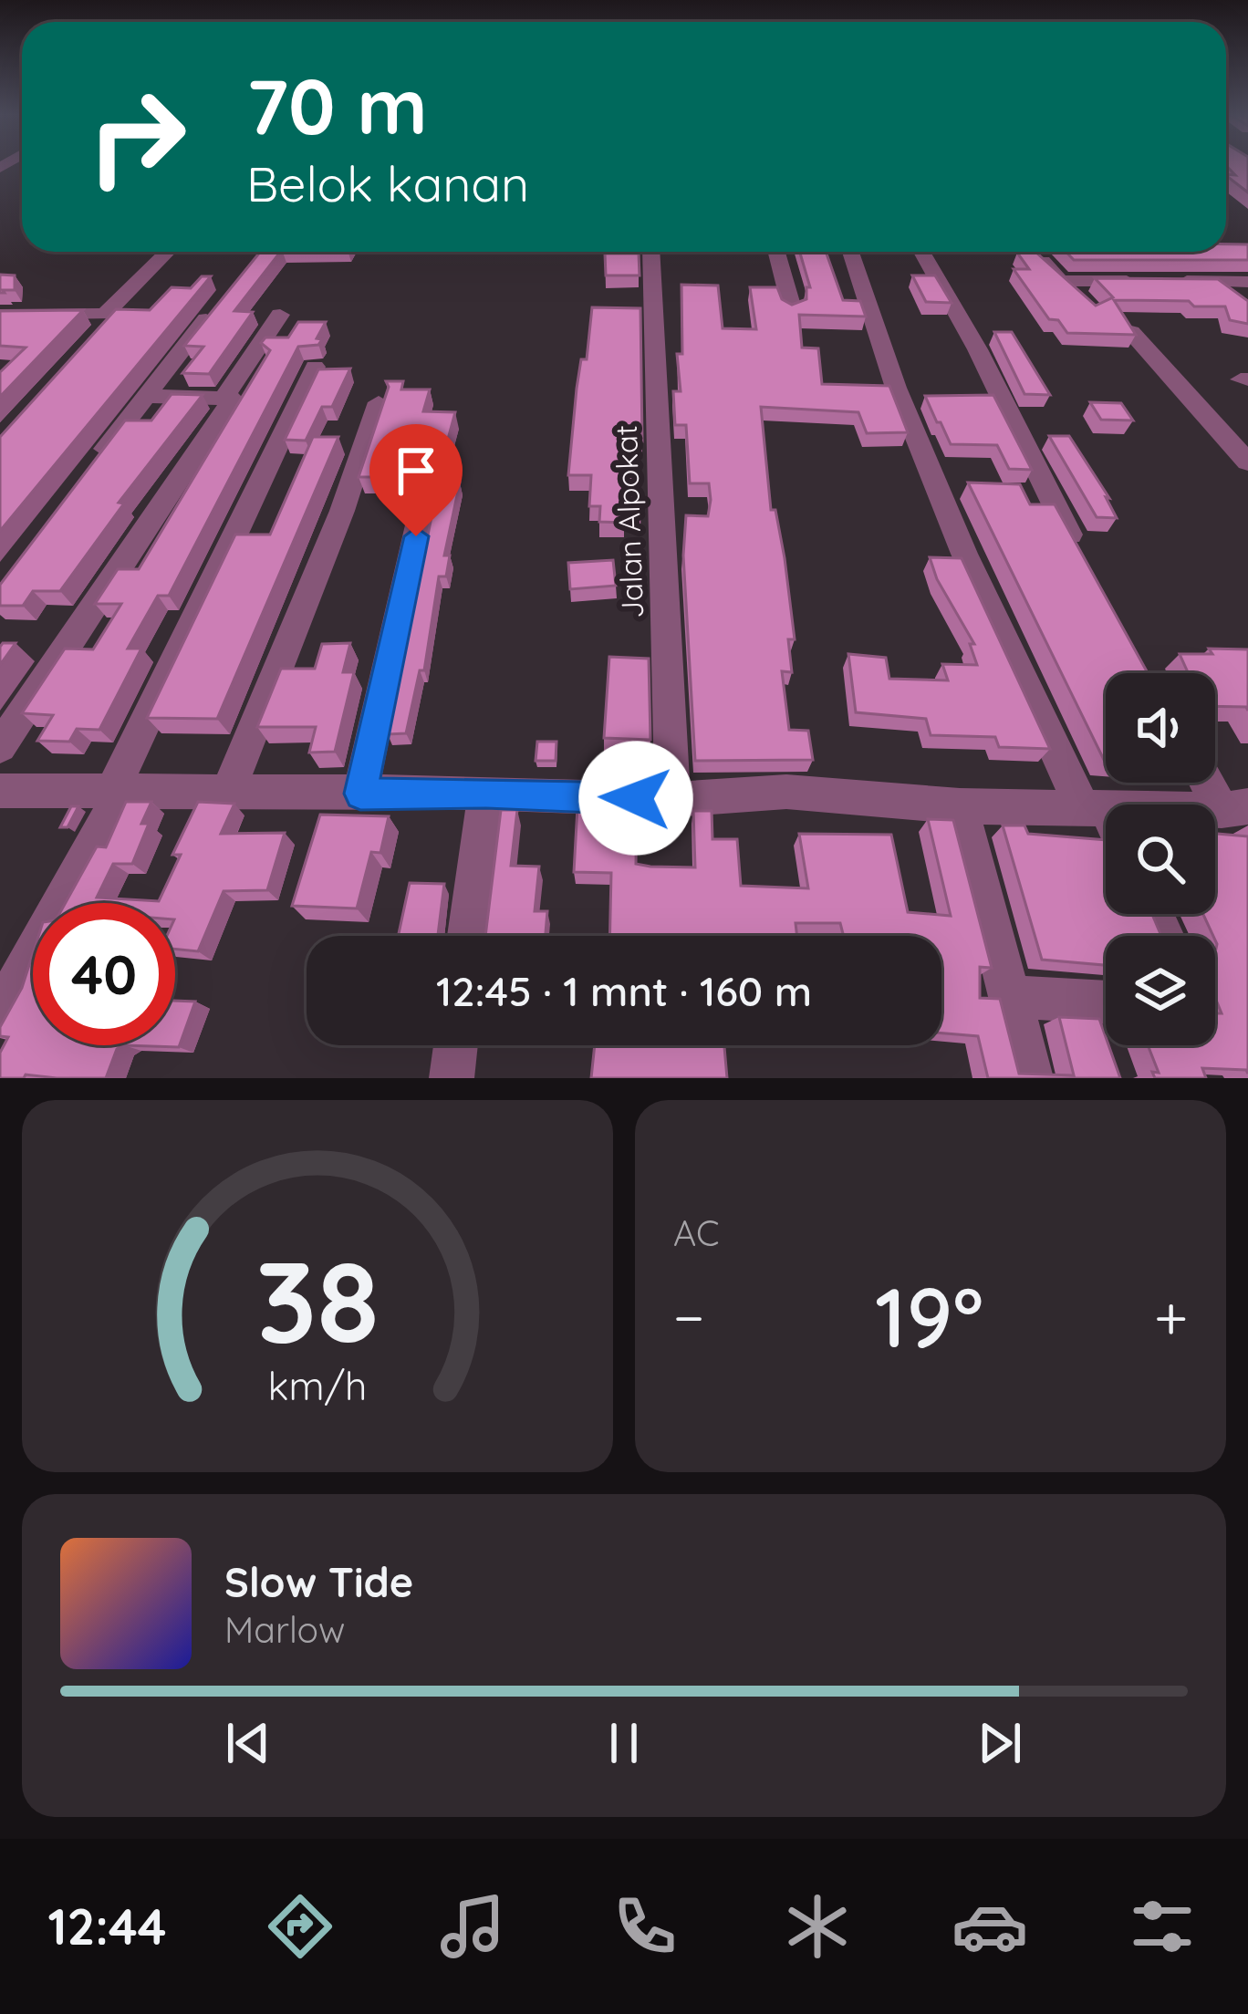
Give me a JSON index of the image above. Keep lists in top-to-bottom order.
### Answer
{
  "streets": {
    "street": ["Jalan Alpokat"]
  },
  "page": {
    "turn": ["70 m", "Belok kanan"],
    "limit": "40",
    "trip": "12:45 · 1 mnt · 160 m",
    "tile": "AC",
    "heat": ["−", "19°", "+"],
    "song": ["Slow Tide", "Marlow"],
    "tabs": "12:44",
    "gauge": ["38", "km/h"]
  }
}
